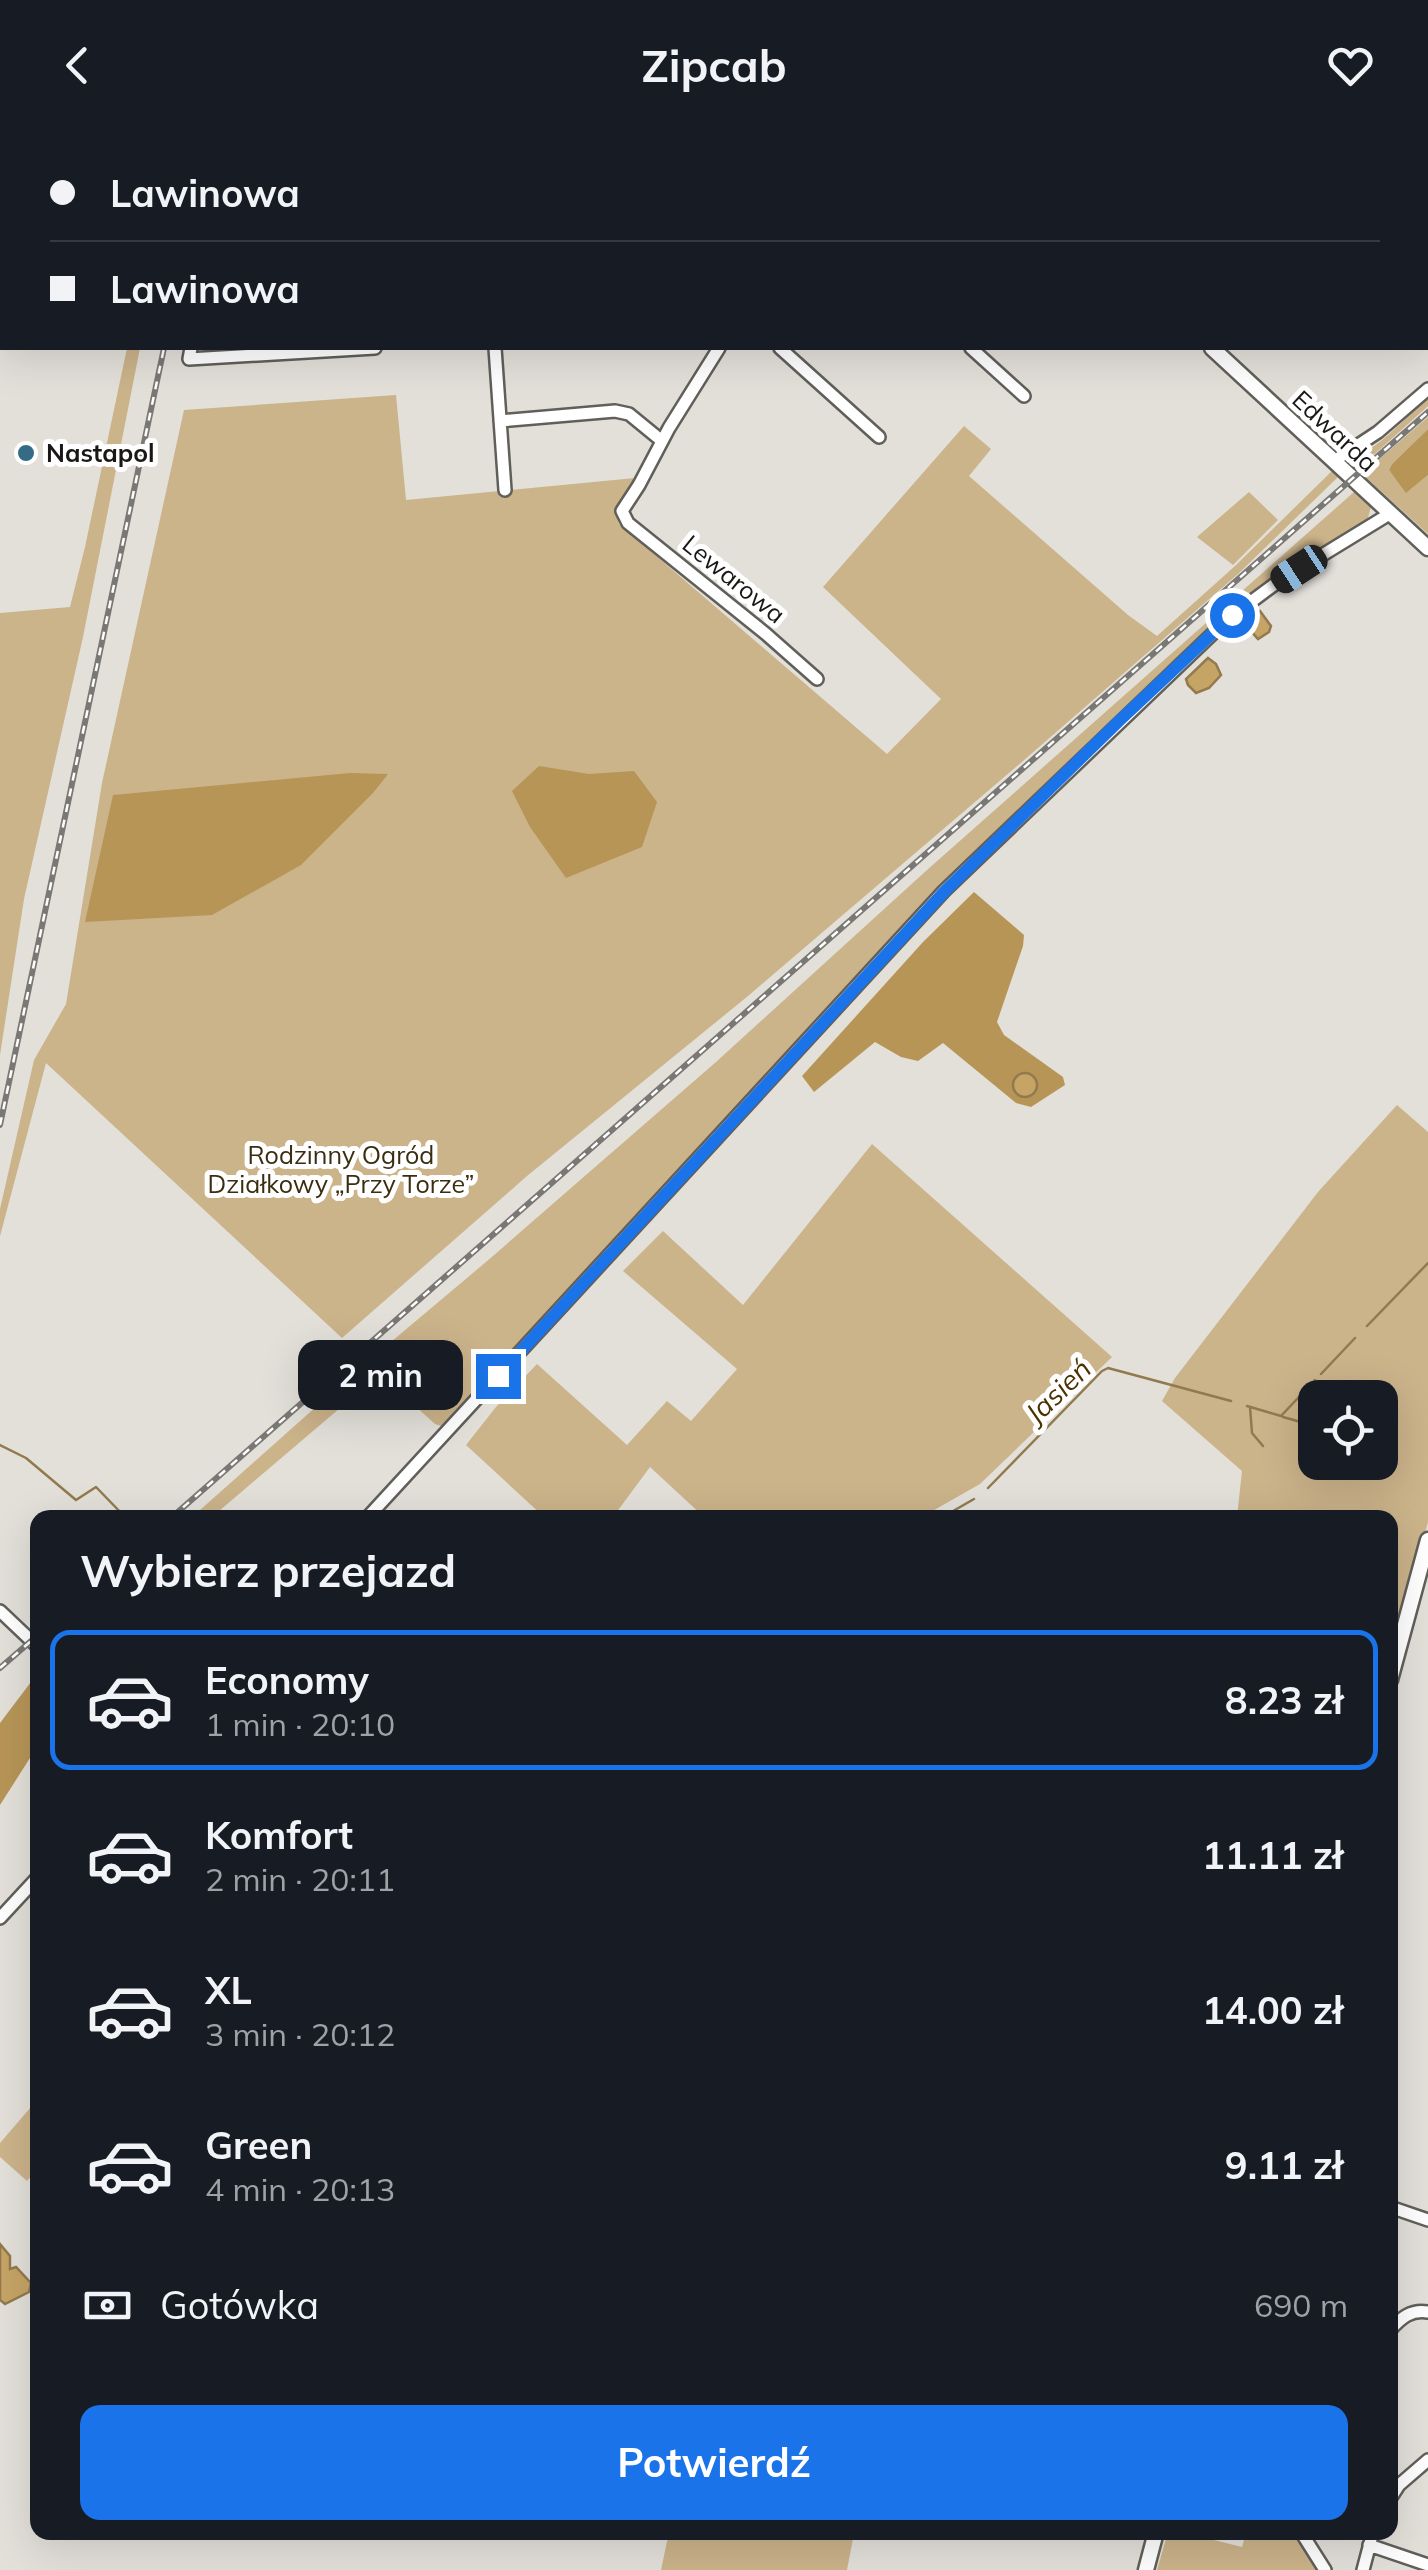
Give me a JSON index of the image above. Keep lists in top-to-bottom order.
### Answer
{
  "streets": {
    "street": ["Edwarda", "Lewarowa"]
  },
  "water": ["Jasień"],
  "parks": ["Rodzinny Ogród Działkowy „Przy Torze”"],
  "places": ["Nastapol"],
  "page": {
    "header": "Zipcab",
    "banner": ["Lawinowa", "Lawinowa"],
    "bubble": "2 min",
    "heading": "Wybierz przejazd",
    "list": [
      {
        "name": "Economy",
        "note": "1 min · 20:10",
        "value": "8.23 zł"
      },
      {
        "name": "Komfort",
        "note": "2 min · 20:11",
        "value": "11.11 zł"
      },
      {
        "name": "XL",
        "note": "3 min · 20:12",
        "value": "14.00 zł"
      },
      {
        "name": "Green",
        "note": "4 min · 20:13",
        "value": "9.11 zł"
      }
    ],
    "pay": ["Gotówka", "690 m"],
    "buttons": "Potwierdź"
  }
}
